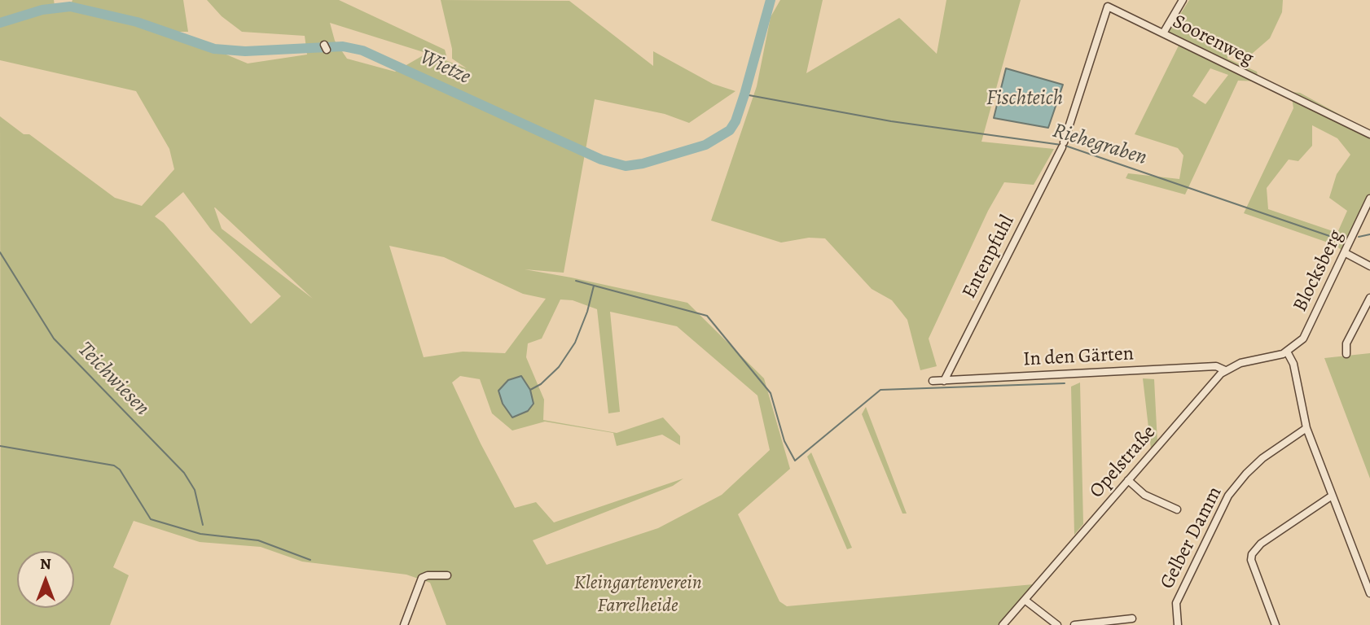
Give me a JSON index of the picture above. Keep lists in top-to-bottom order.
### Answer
{
  "streets": {
    "street": [
      "Soorenweg",
      "Entenpfuhl",
      "Blocksberg",
      "In den Gärten",
      "Opelstraße",
      "Gelber Damm"
    ]
  },
  "crossings": [
    ["Soorenweg", "Entenpfuhl"],
    ["Entenpfuhl", "In den Gärten"],
    ["Blocksberg", "Opelstraße"],
    ["In den Gärten", "Opelstraße"]
  ],
  "water": [
    "Wietze",
    "Fischteich",
    "Riehegraben",
    "Teichwiesen"
  ],
  "parks": ["Kleingartenverein Farrelheide"],
  "north": "top"
}
